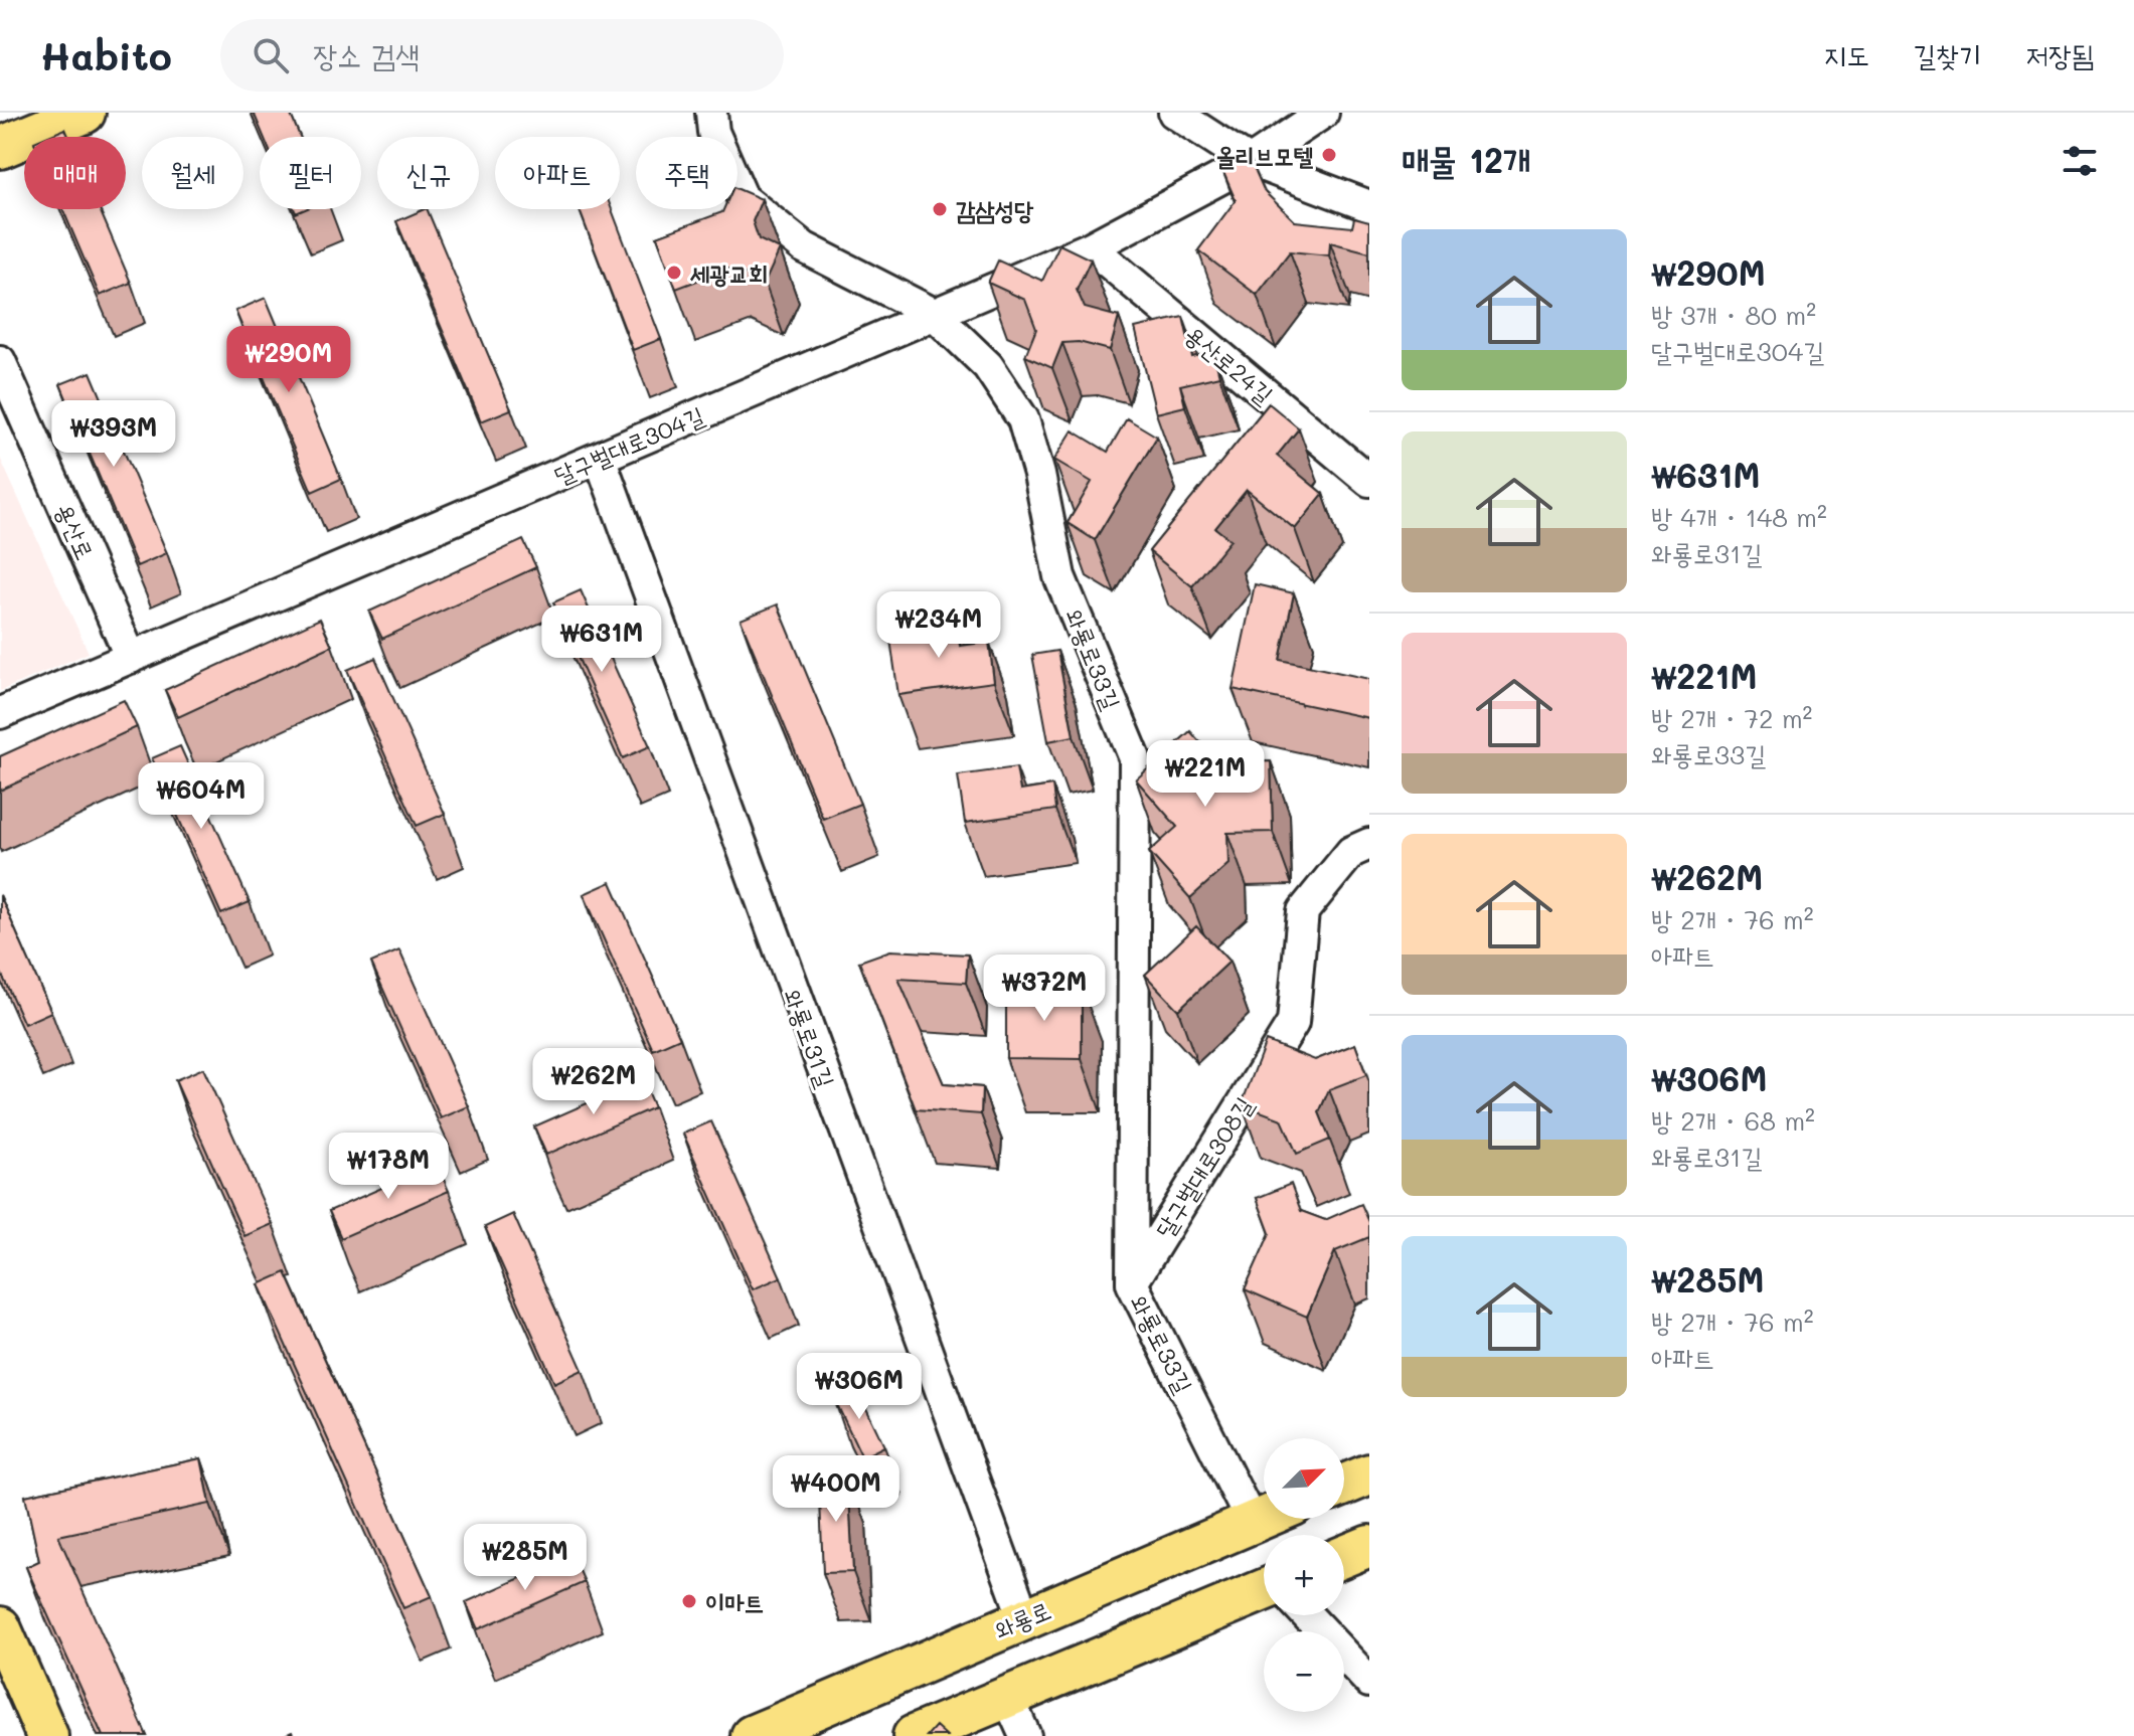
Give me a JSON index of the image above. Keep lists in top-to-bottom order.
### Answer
{
  "streets": {
    "main road": ["와룡로"],
    "street": [
      "용산로24길",
      "달구벌대로304길",
      "용산로",
      "와룡로33길",
      "와룡로31길",
      "달구벌대로308길"
    ]
  },
  "crossings": [
    ["용산로24길", "달구벌대로304길"],
    ["달구벌대로304길", "용산로"],
    ["달구벌대로304길", "와룡로33길"],
    ["달구벌대로304길", "와룡로31길"],
    ["와룡로33길", "달구벌대로308길"],
    ["와룡로33길", "와룡로"],
    ["와룡로31길", "와룡로"]
  ],
  "places": [
    "올리브모텔",
    "감삼성당",
    "세광교회",
    "이마트"
  ],
  "north": "top right",
  "page": {
    "header": "Habito",
    "search": "장소 검색",
    "nav": ["지도", "길찾기", "저장됨"],
    "heading": "매물 12개",
    "chip": [
      "매매",
      "월세",
      "필터",
      "신규",
      "아파트",
      "주택"
    ],
    "list": [
      {
        "name": "₩290M",
        "note": "방 3개 · 80 m² · 달구벌대로304길"
      },
      {
        "name": "₩631M",
        "note": "방 4개 · 148 m² · 와룡로31길"
      },
      {
        "name": "₩221M",
        "note": "방 2개 · 72 m² · 와룡로33길"
      },
      {
        "name": "₩262M",
        "note": "방 2개 · 76 m² · 아파트"
      },
      {
        "name": "₩306M",
        "note": "방 2개 · 68 m² · 와룡로31길"
      },
      {
        "name": "₩285M",
        "note": "방 2개 · 76 m² · 아파트"
      }
    ],
    "price": [
      "₩290M",
      "₩393M",
      "₩234M",
      "₩631M",
      "₩221M",
      "₩604M",
      "₩372M",
      "₩262M",
      "₩178M",
      "₩306M",
      "₩400M",
      "₩285M"
    ],
    "map_buttons": ["+", "−"]
  }
}
